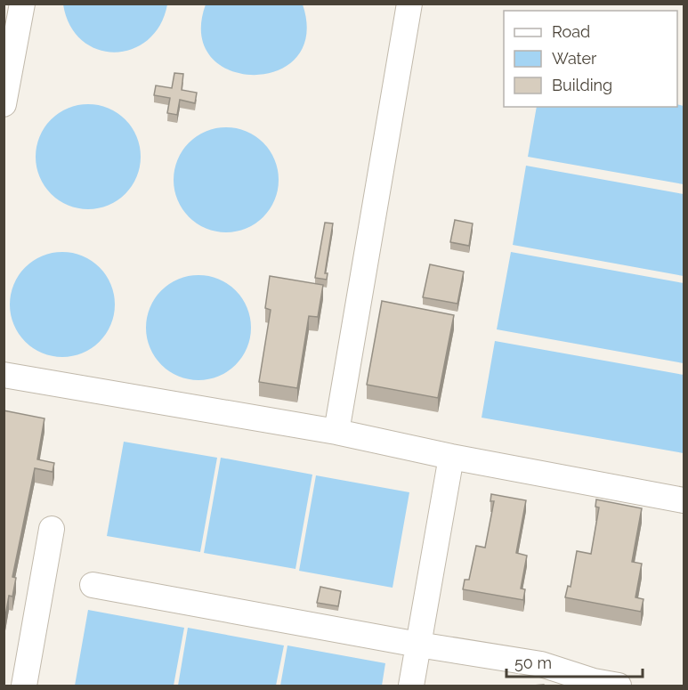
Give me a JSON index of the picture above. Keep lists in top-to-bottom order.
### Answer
{
  "legend": ["Road", "Water", "Building"],
  "scale_bar": "50 m"
}
